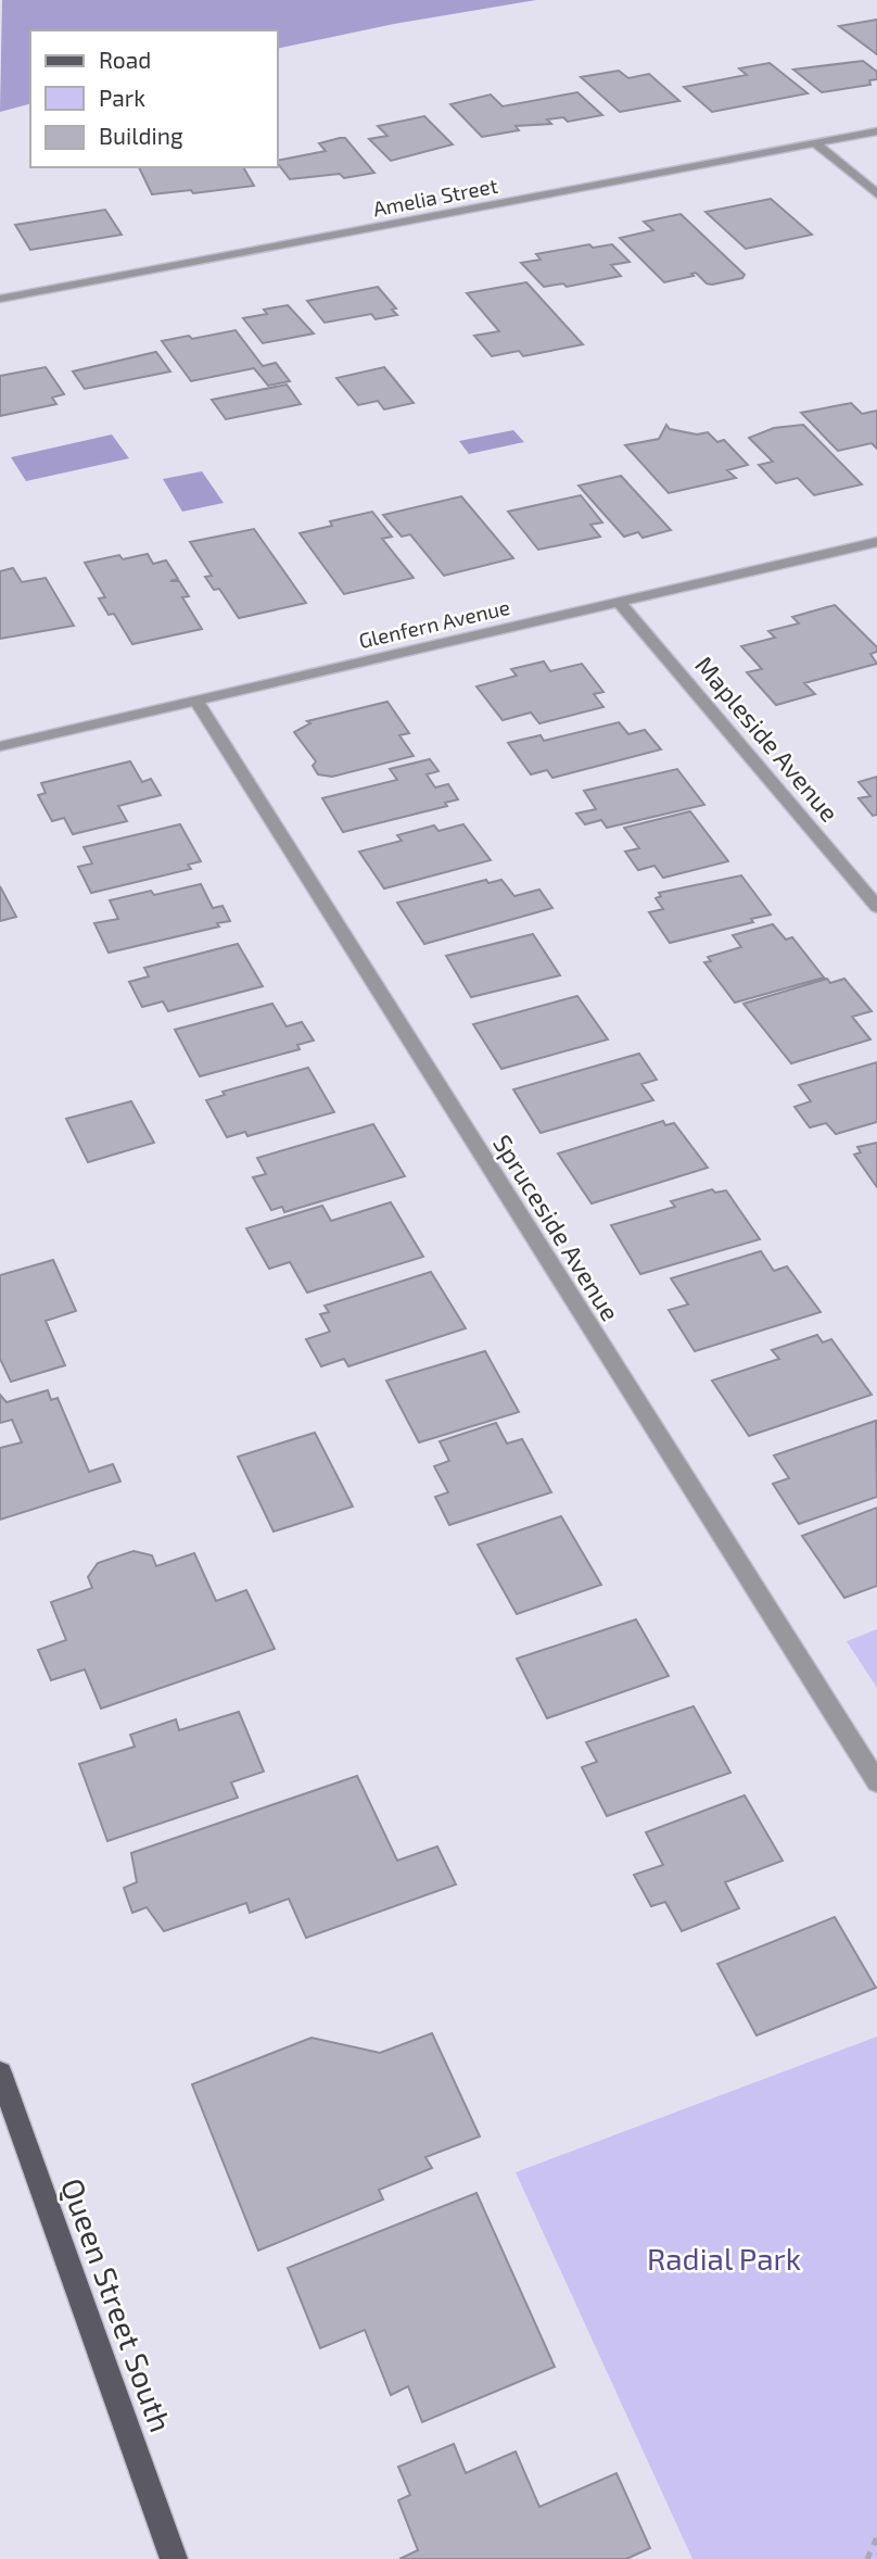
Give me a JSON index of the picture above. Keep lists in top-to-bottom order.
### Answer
{
  "streets": {
    "main road": ["Queen Street South"],
    "street": [
      "Amelia Street",
      "Glenfern Avenue",
      "Mapleside Avenue",
      "Spruceside Avenue"
    ]
  },
  "crossings": [
    ["Glenfern Avenue", "Mapleside Avenue"],
    ["Glenfern Avenue", "Spruceside Avenue"]
  ],
  "parks": ["Radial Park"],
  "legend": ["Road", "Park", "Building"]
}
